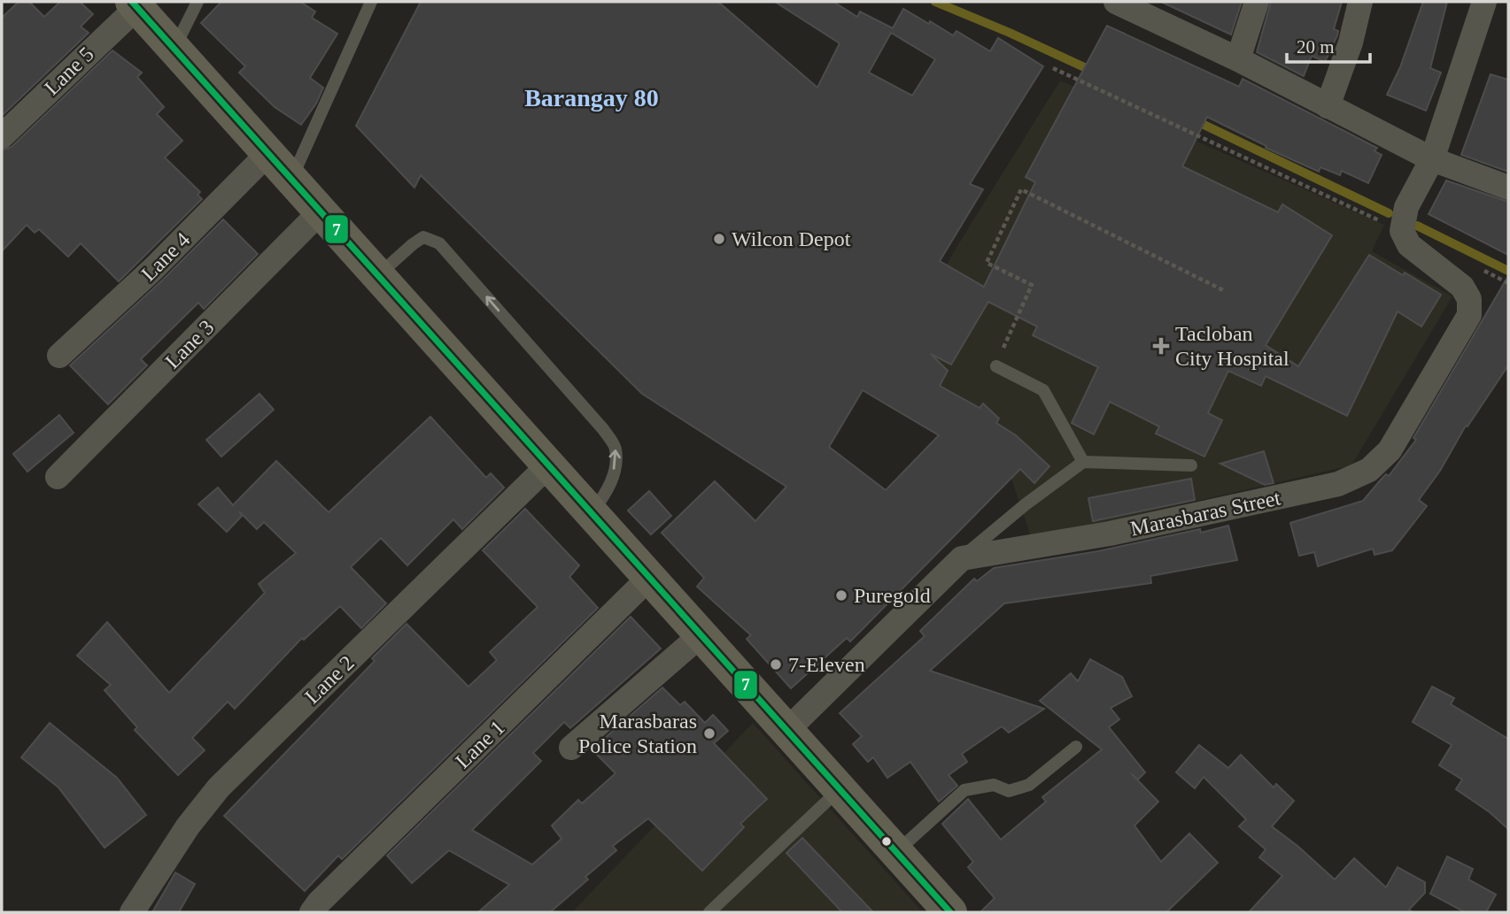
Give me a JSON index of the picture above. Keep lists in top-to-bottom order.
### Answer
{
  "streets": {
    "street": [
      "Lane 5",
      "Lane 4",
      "Lane 3",
      "Marasbaras Street",
      "Lane 2",
      "Lane 1"
    ]
  },
  "districts": ["Barangay 80"],
  "places": {
    "other": [
      "Wilcon Depot",
      "Puregold",
      "7-Eleven",
      "Marasbaras Police Station"
    ],
    "health": ["Tacloban City Hospital"]
  },
  "lines": ["transit line 7"],
  "scale_bar": "20 m"
}
